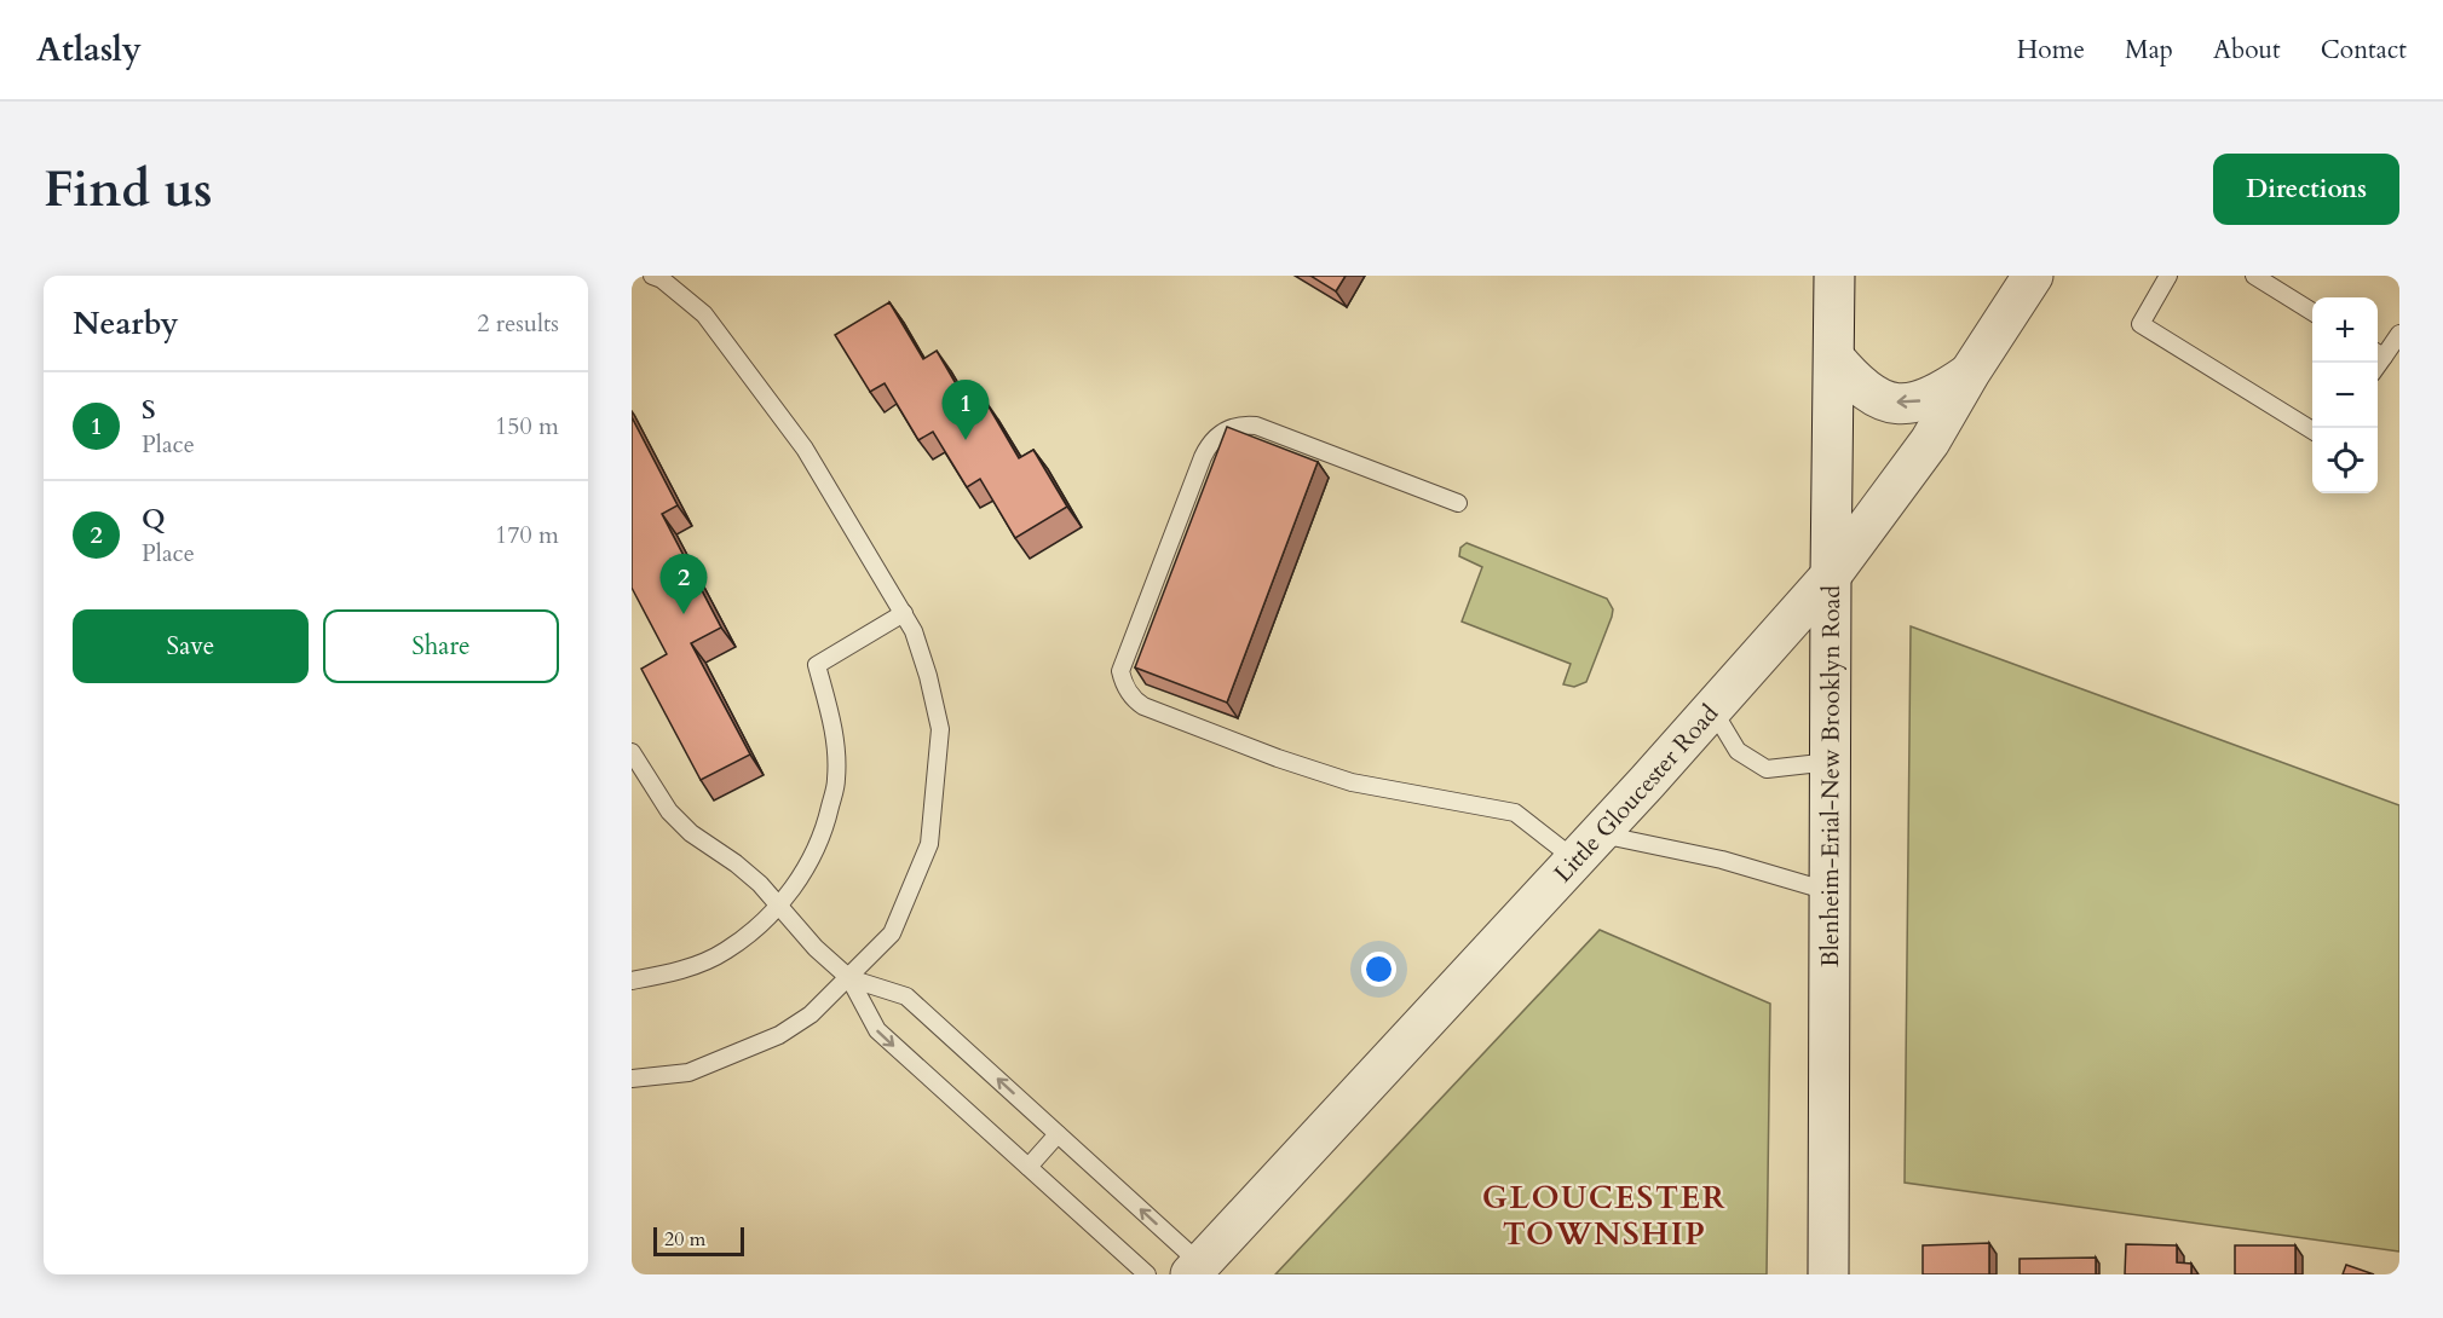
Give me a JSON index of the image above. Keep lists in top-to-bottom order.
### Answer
{
  "streets": {
    "street": ["Blenheim-Erial-New Brooklyn Road", "Little Gloucester Road"]
  },
  "crossings": [
    ["Blenheim-Erial-New Brooklyn Road", "Little Gloucester Road"]
  ],
  "districts": ["GLOUCESTER TOWNSHIP"],
  "scale_bar": "20 m",
  "page": {
    "header": "Atlasly",
    "nav": [
      "Home",
      "Map",
      "About",
      "Contact"
    ],
    "buttons": [
      "Directions",
      ["Save", "Share"]
    ],
    "title": "Find us",
    "heading": ["Nearby", "2 results"],
    "map_buttons": ["+", "−"],
    "list": [
      {
        "mark": "1",
        "name": "S",
        "note": "Place",
        "value": "150 m"
      },
      {
        "mark": "2",
        "name": "Q",
        "note": "Place",
        "value": "170 m"
      }
    ],
    "pins": ["1", "2"],
    "scale": "20 m"
  }
}
